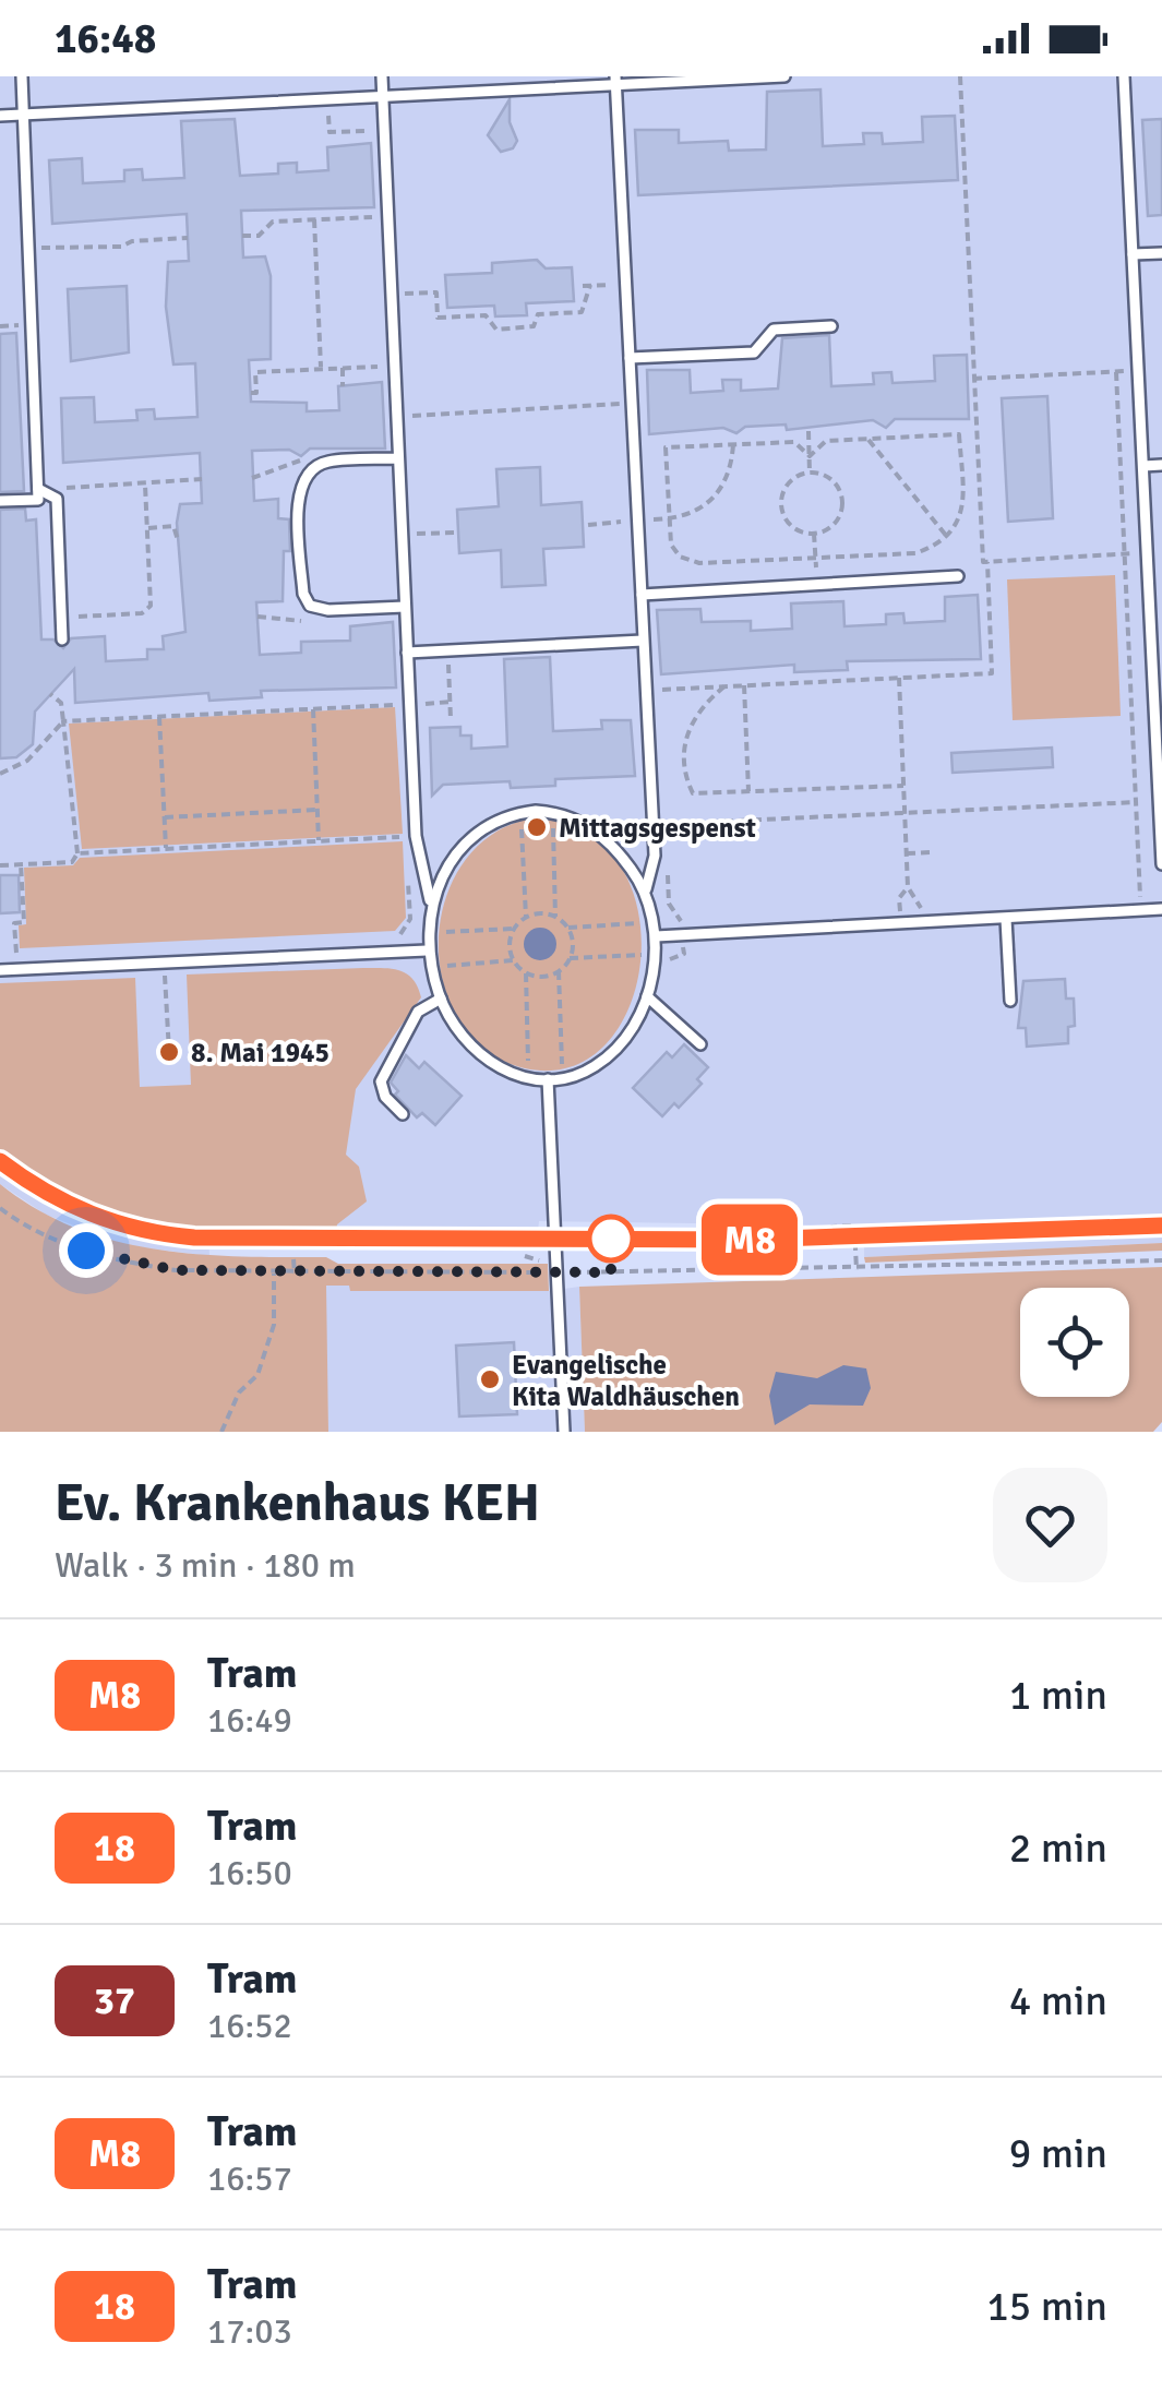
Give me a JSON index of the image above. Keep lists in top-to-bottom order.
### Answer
{
  "places": ["Mittagsgespenst", "8. Mai 1945", "Evangelische Kita Waldhäuschen"],
  "lines": ["tram line M8"],
  "page": {
    "status": "16:48",
    "on_map": "M8",
    "heading": ["Ev. Krankenhaus KEH", "Walk · 3 min · 180 m"],
    "list": [
      {
        "mark": "M8",
        "name": "Tram",
        "note": "16:49",
        "value": "1 min"
      },
      {
        "mark": "18",
        "name": "Tram",
        "note": "16:50",
        "value": "2 min"
      },
      {
        "mark": "37",
        "name": "Tram",
        "note": "16:52",
        "value": "4 min"
      },
      {
        "mark": "M8",
        "name": "Tram",
        "note": "16:57",
        "value": "9 min"
      },
      {
        "mark": "18",
        "name": "Tram",
        "note": "17:03",
        "value": "15 min"
      }
    ]
  }
}
